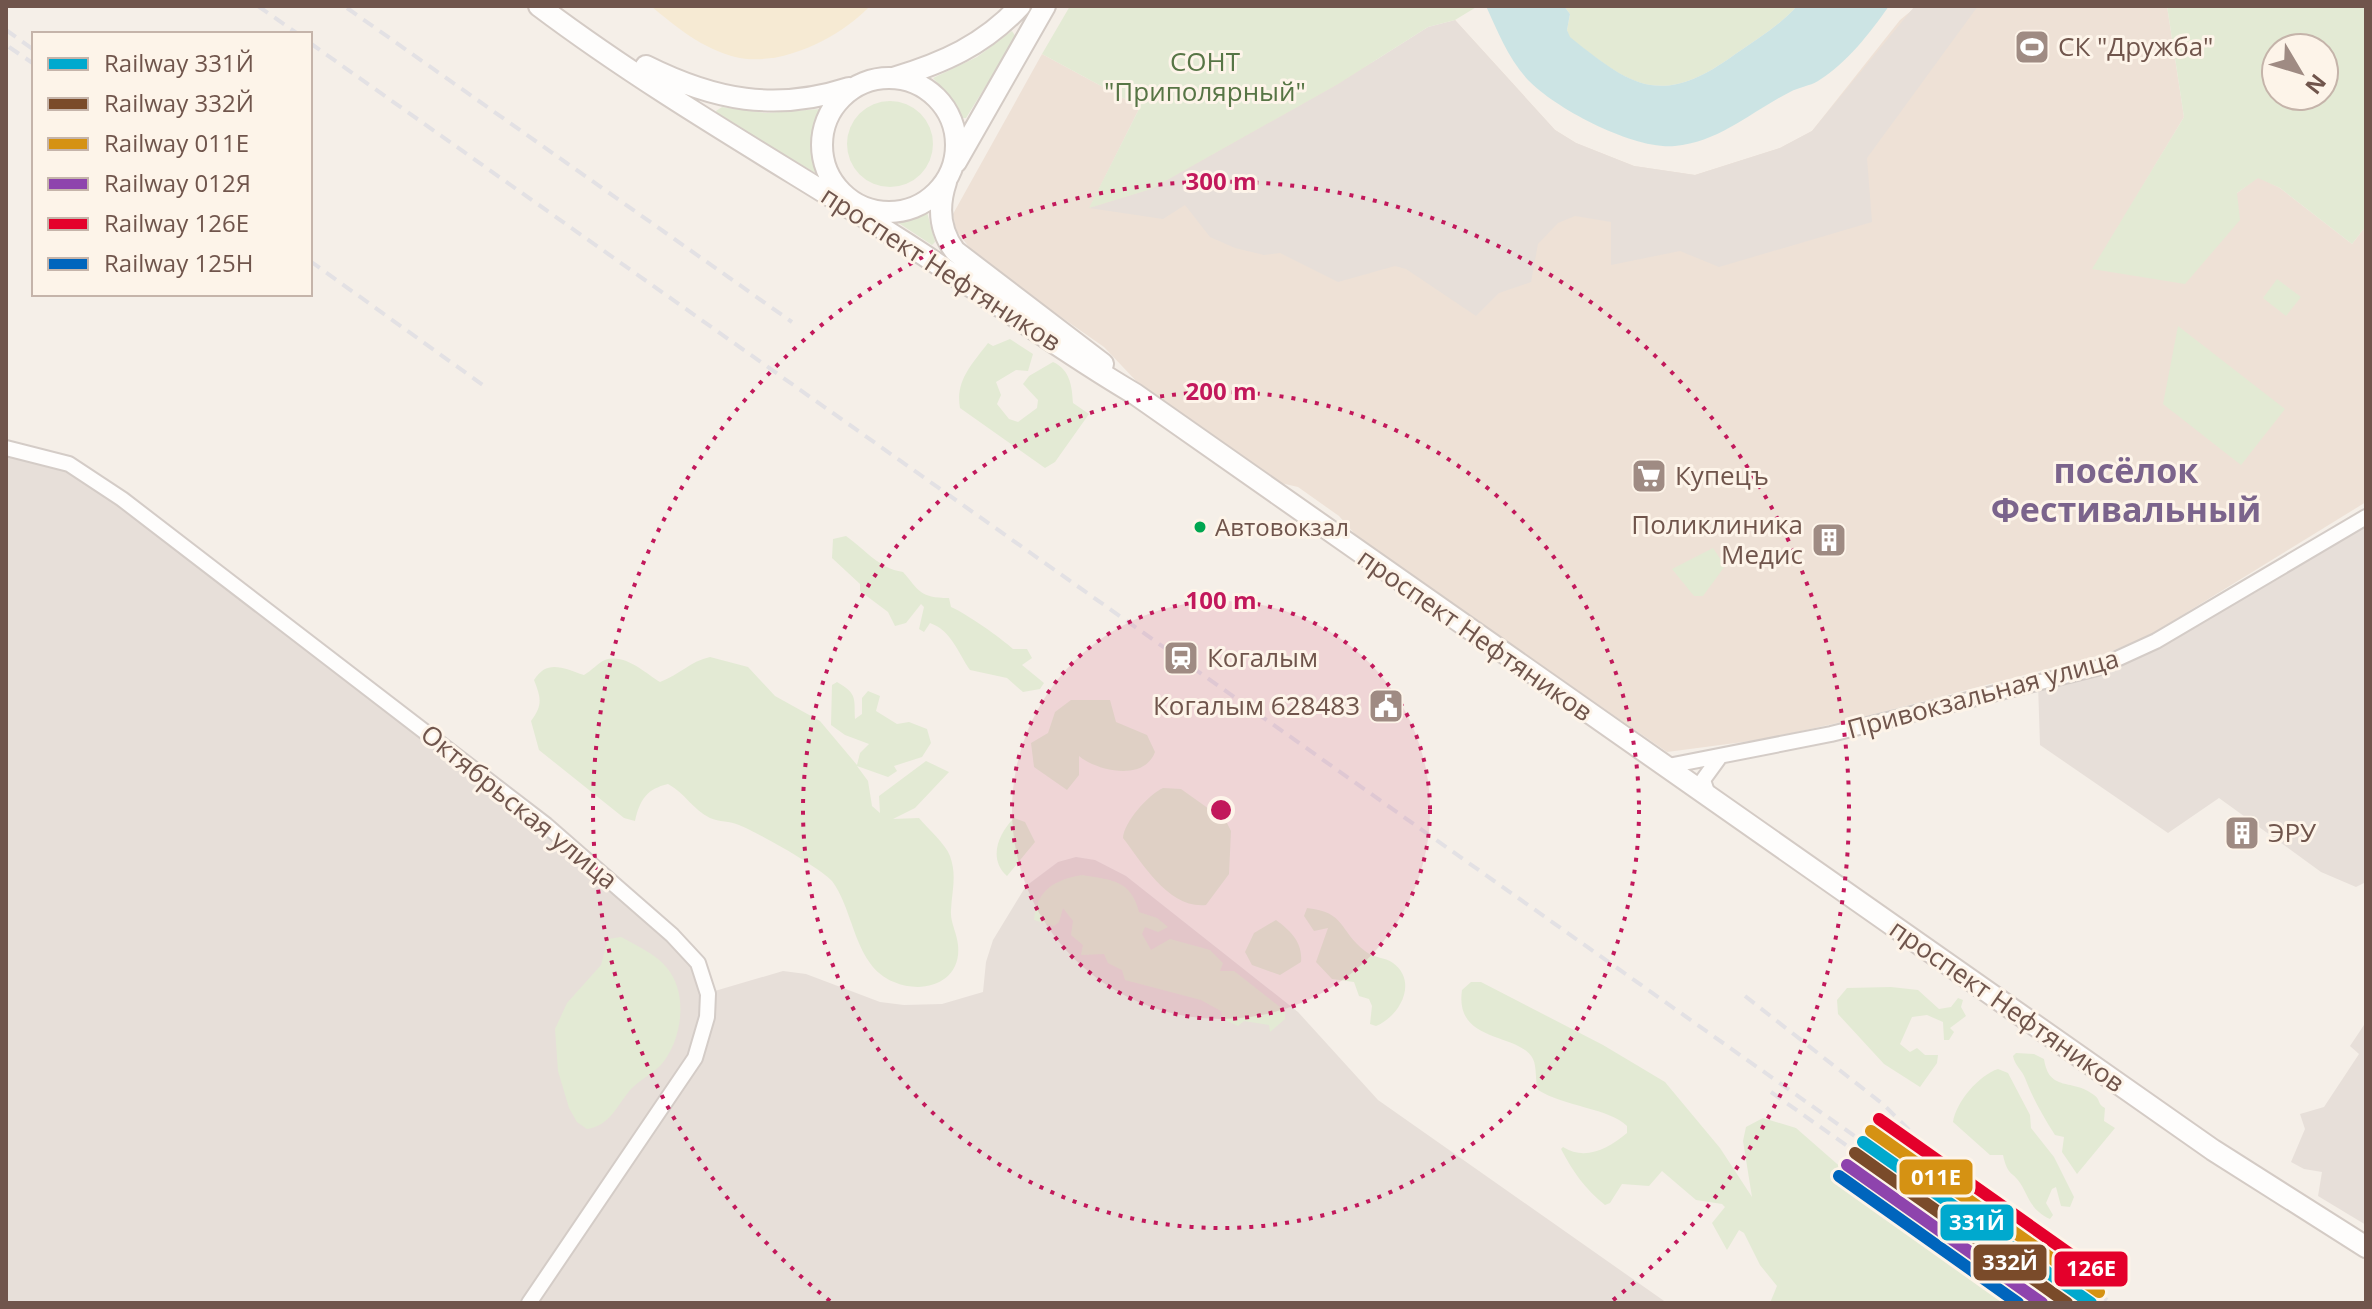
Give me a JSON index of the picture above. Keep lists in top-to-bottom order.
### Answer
{
  "streets": {
    "main road": ["проспект Нефтяников"],
    "street": ["Привокзальная улица", "Октябрьская улица"]
  },
  "crossings": [
    ["проспект Нефтяников", "Привокзальная улица"]
  ],
  "districts": ["посёлок Фестивальный"],
  "parks": ["СОНТ \"Приполярный\""],
  "places": {
    "sports": ["СК \"Дружба\""],
    "supermarket": ["Купецъ"],
    "other": ["Автовокзал"],
    "building": ["Поликлиника Медис", "ЭРУ"],
    "station": ["Когалым"],
    "public building": ["Когалым 628483"]
  },
  "lines": [
    "rail line 126Е",
    "rail line 011Е",
    "rail line 331Й",
    "rail line 332Й",
    "rail line 012Я",
    "rail line 125Н"
  ],
  "legend": [
    "Railway 331Й",
    "Railway 332Й",
    "Railway 011Е",
    "Railway 012Я",
    "Railway 126Е",
    "Railway 125Н"
  ],
  "north": "bottom right",
  "rings": ["300 m", "200 m", "100 m"]
}
